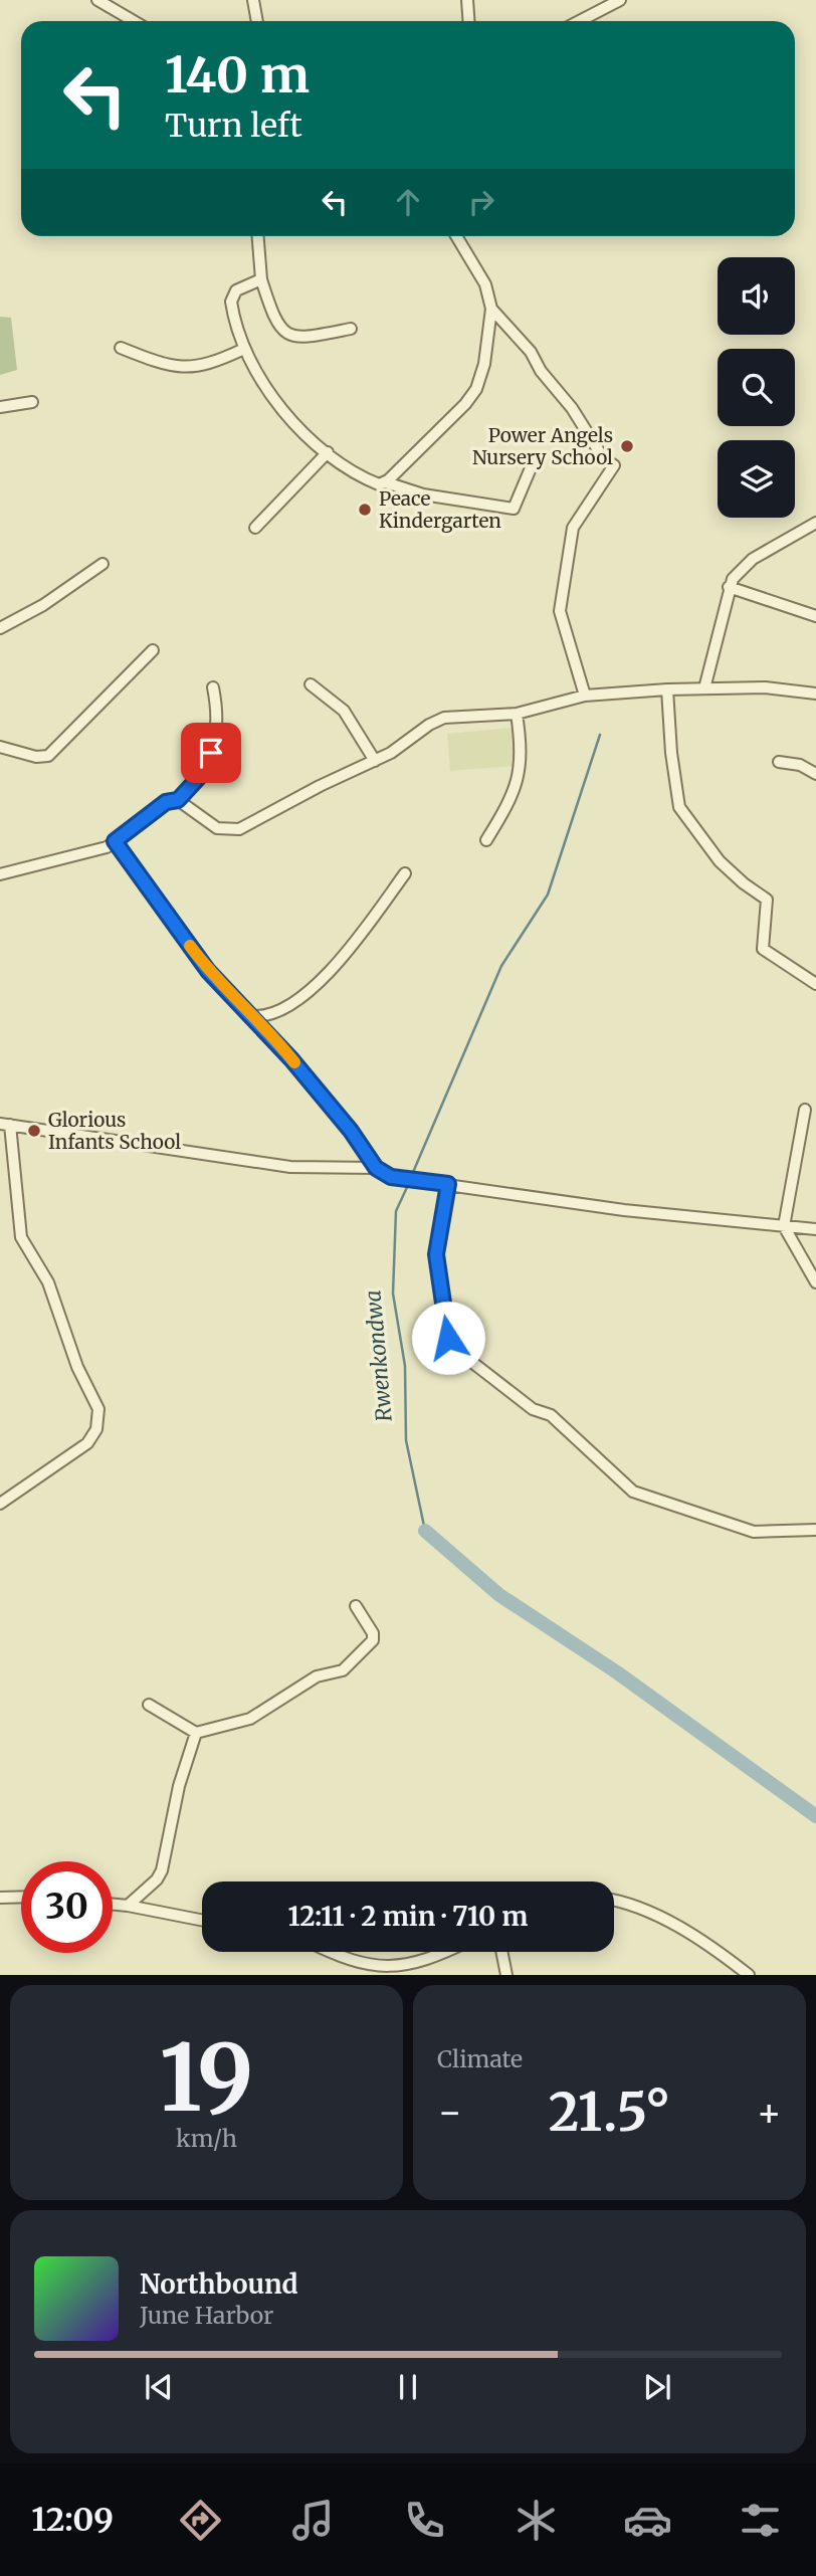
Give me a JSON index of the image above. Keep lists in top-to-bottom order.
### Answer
{
  "water": ["Rwenkondwa"],
  "places": ["Power Angels Nursery School", "Peace Kindergarten", "Glorious Infants School"],
  "page": {
    "turn": ["140 m", "Turn left"],
    "limit": "30",
    "trip": "12:11 · 2 min · 710 m",
    "tile": [
      ["19", "km/h"],
      "Climate"
    ],
    "heat": ["−", "21.5°", "+"],
    "song": ["Northbound", "June Harbor"],
    "tabs": "12:09"
  }
}
